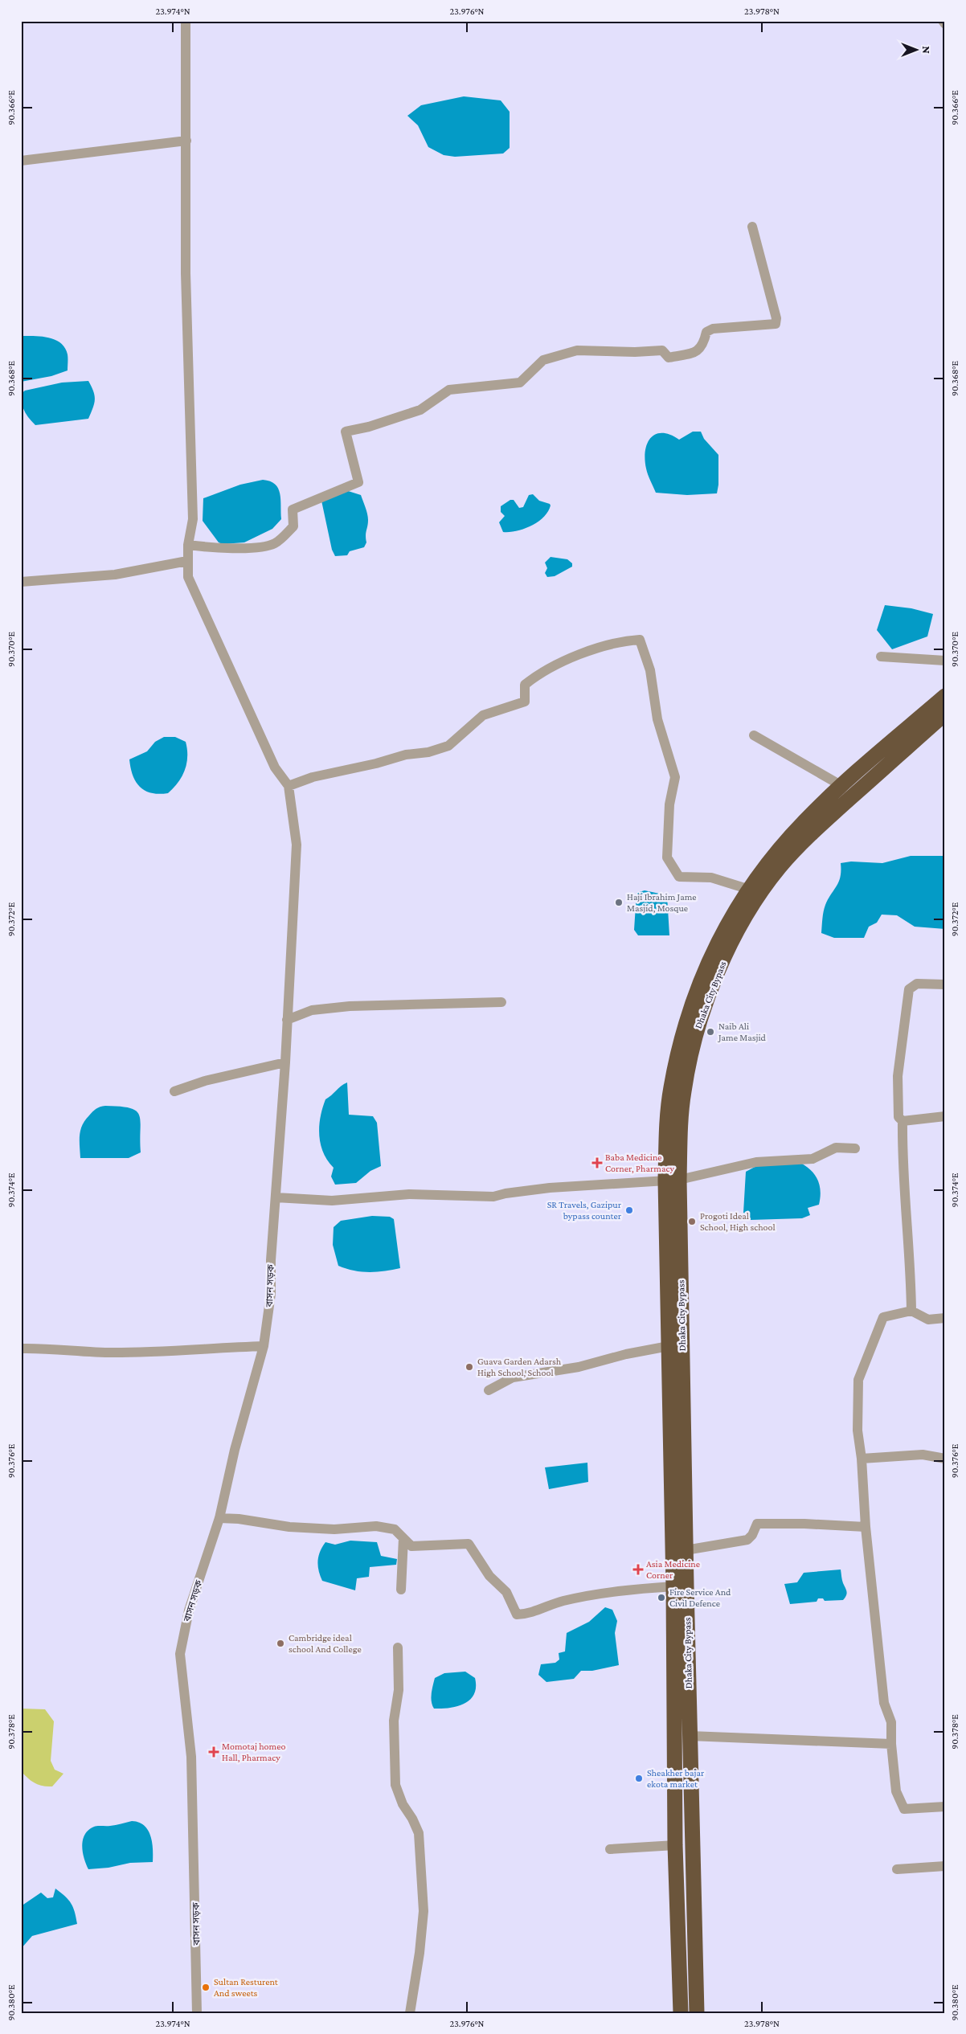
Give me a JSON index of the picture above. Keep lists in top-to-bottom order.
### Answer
{
  "streets": {
    "highway": ["Dhaka City Bypass"],
    "street": ["বাসন সড়ক"]
  },
  "places": {
    "other": [
      "Haji Ibrahim Jame Masjid, Mosque",
      "Naib Ali Jame Masjid",
      "SR Travels, Gazipur bypass counter",
      "Progoti Ideal School, High school",
      "Guava Garden Adarsh High School, School",
      "Fire Service And Civil Defence",
      "Cambridge ideal school And College",
      "Sheakher bajar ekota market",
      "Sultan Resturent And sweets"
    ],
    "health": ["Baba Medicine Corner, Pharmacy", "Asia Medicine Corner", "Momotaj homeo Hall, Pharmacy"]
  },
  "north": "right",
  "coordinates": [
    "23.974°N",
    "23.976°N",
    "23.978°N",
    "90.366°E",
    "90.368°E",
    "90.370°E",
    "90.372°E",
    "90.374°E",
    "90.376°E",
    "90.378°E",
    "90.380°E"
  ]
}
